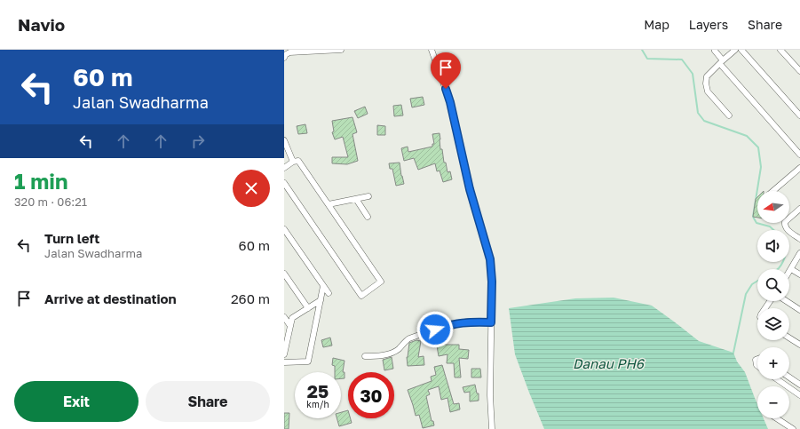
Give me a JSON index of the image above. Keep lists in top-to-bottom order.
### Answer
{
  "water": ["Danau PH6"],
  "north": "left",
  "page": {
    "header": "Navio",
    "nav": ["Map", "Layers", "Share"],
    "turn": ["60 m", "Jalan Swadharma"],
    "heading": ["1 min", "320 m · 06:21"],
    "map_buttons": ["+", "−"],
    "list": [
      {
        "name": "Turn left",
        "note": "Jalan Swadharma",
        "value": "60 m"
      },
      {
        "name": "Arrive at destination",
        "value": "260 m"
      }
    ],
    "speed": "25 km/h",
    "limit": "30",
    "buttons": ["Exit", "Share"]
  }
}
